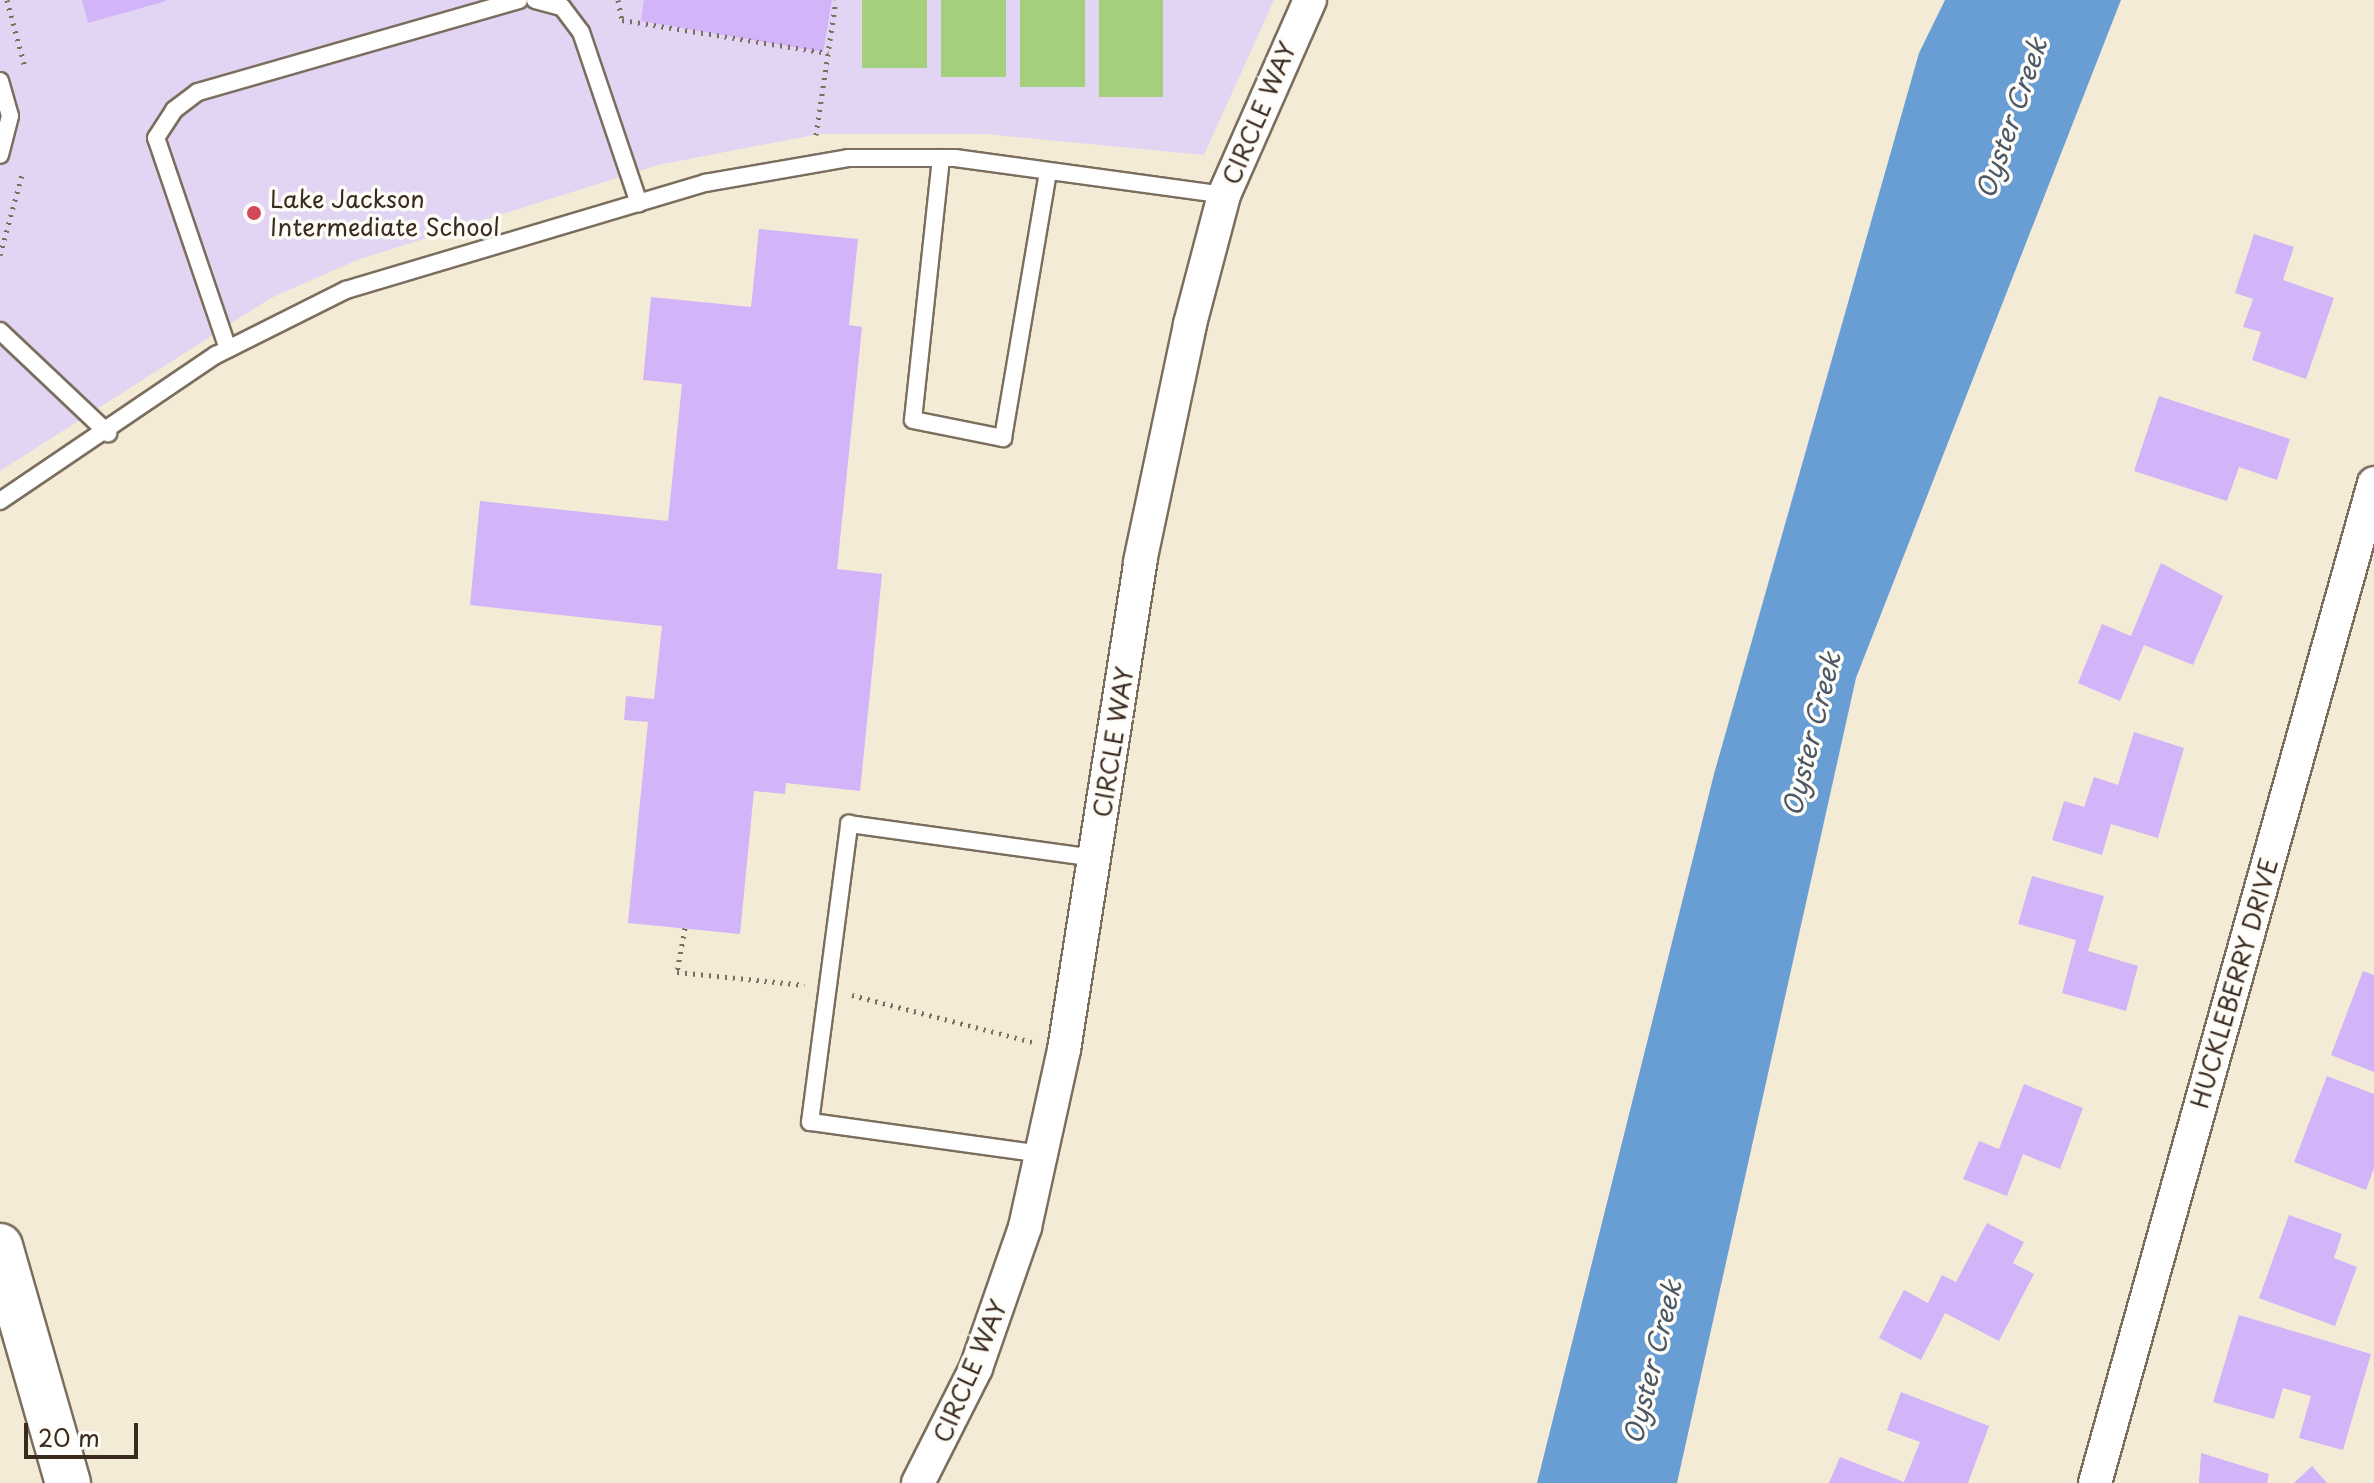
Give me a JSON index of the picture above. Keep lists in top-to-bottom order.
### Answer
{
  "streets": {
    "street": ["CIRCLE WAY", "HUCKLEBERRY DRIVE"]
  },
  "water": ["Oyster Creek"],
  "places": ["Lake Jackson Intermediate School"],
  "scale_bar": "20 m"
}
